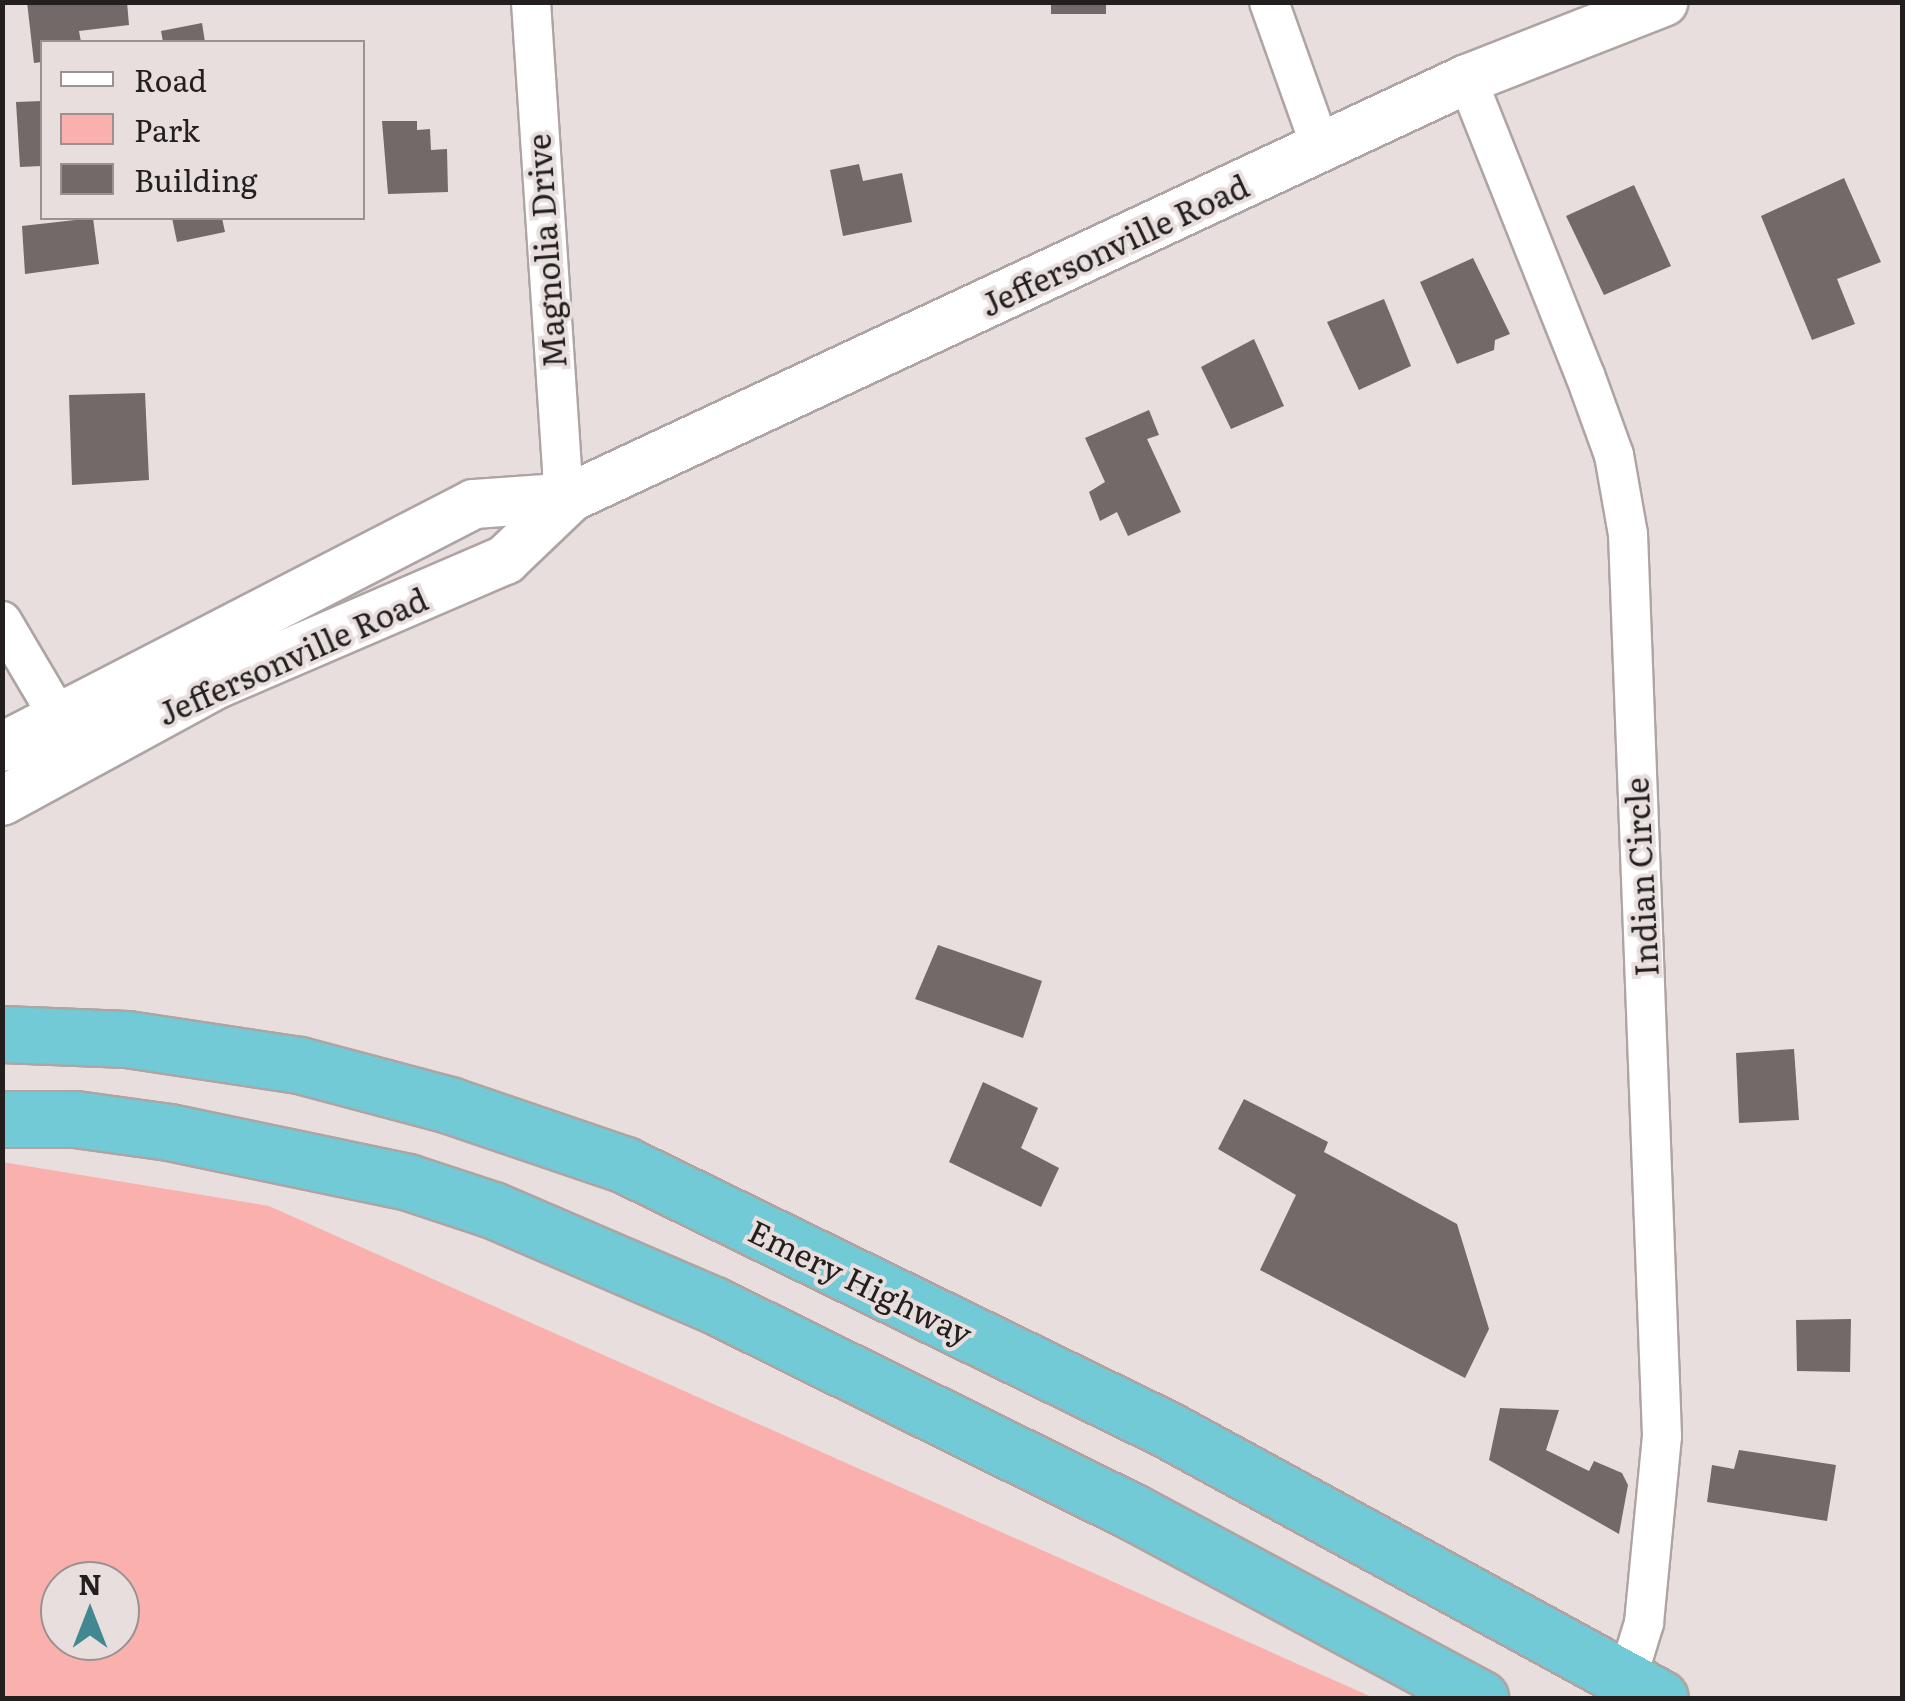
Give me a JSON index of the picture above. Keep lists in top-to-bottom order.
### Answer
{
  "streets": {
    "highway": ["Emery Highway"],
    "street": ["Jeffersonville Road", "Magnolia Drive", "Indian Circle"]
  },
  "crossings": [
    ["Jeffersonville Road", "Magnolia Drive"],
    ["Jeffersonville Road", "Indian Circle"],
    ["Indian Circle", "Emery Highway"]
  ],
  "legend": ["Road", "Park", "Building"],
  "north": "top"
}
